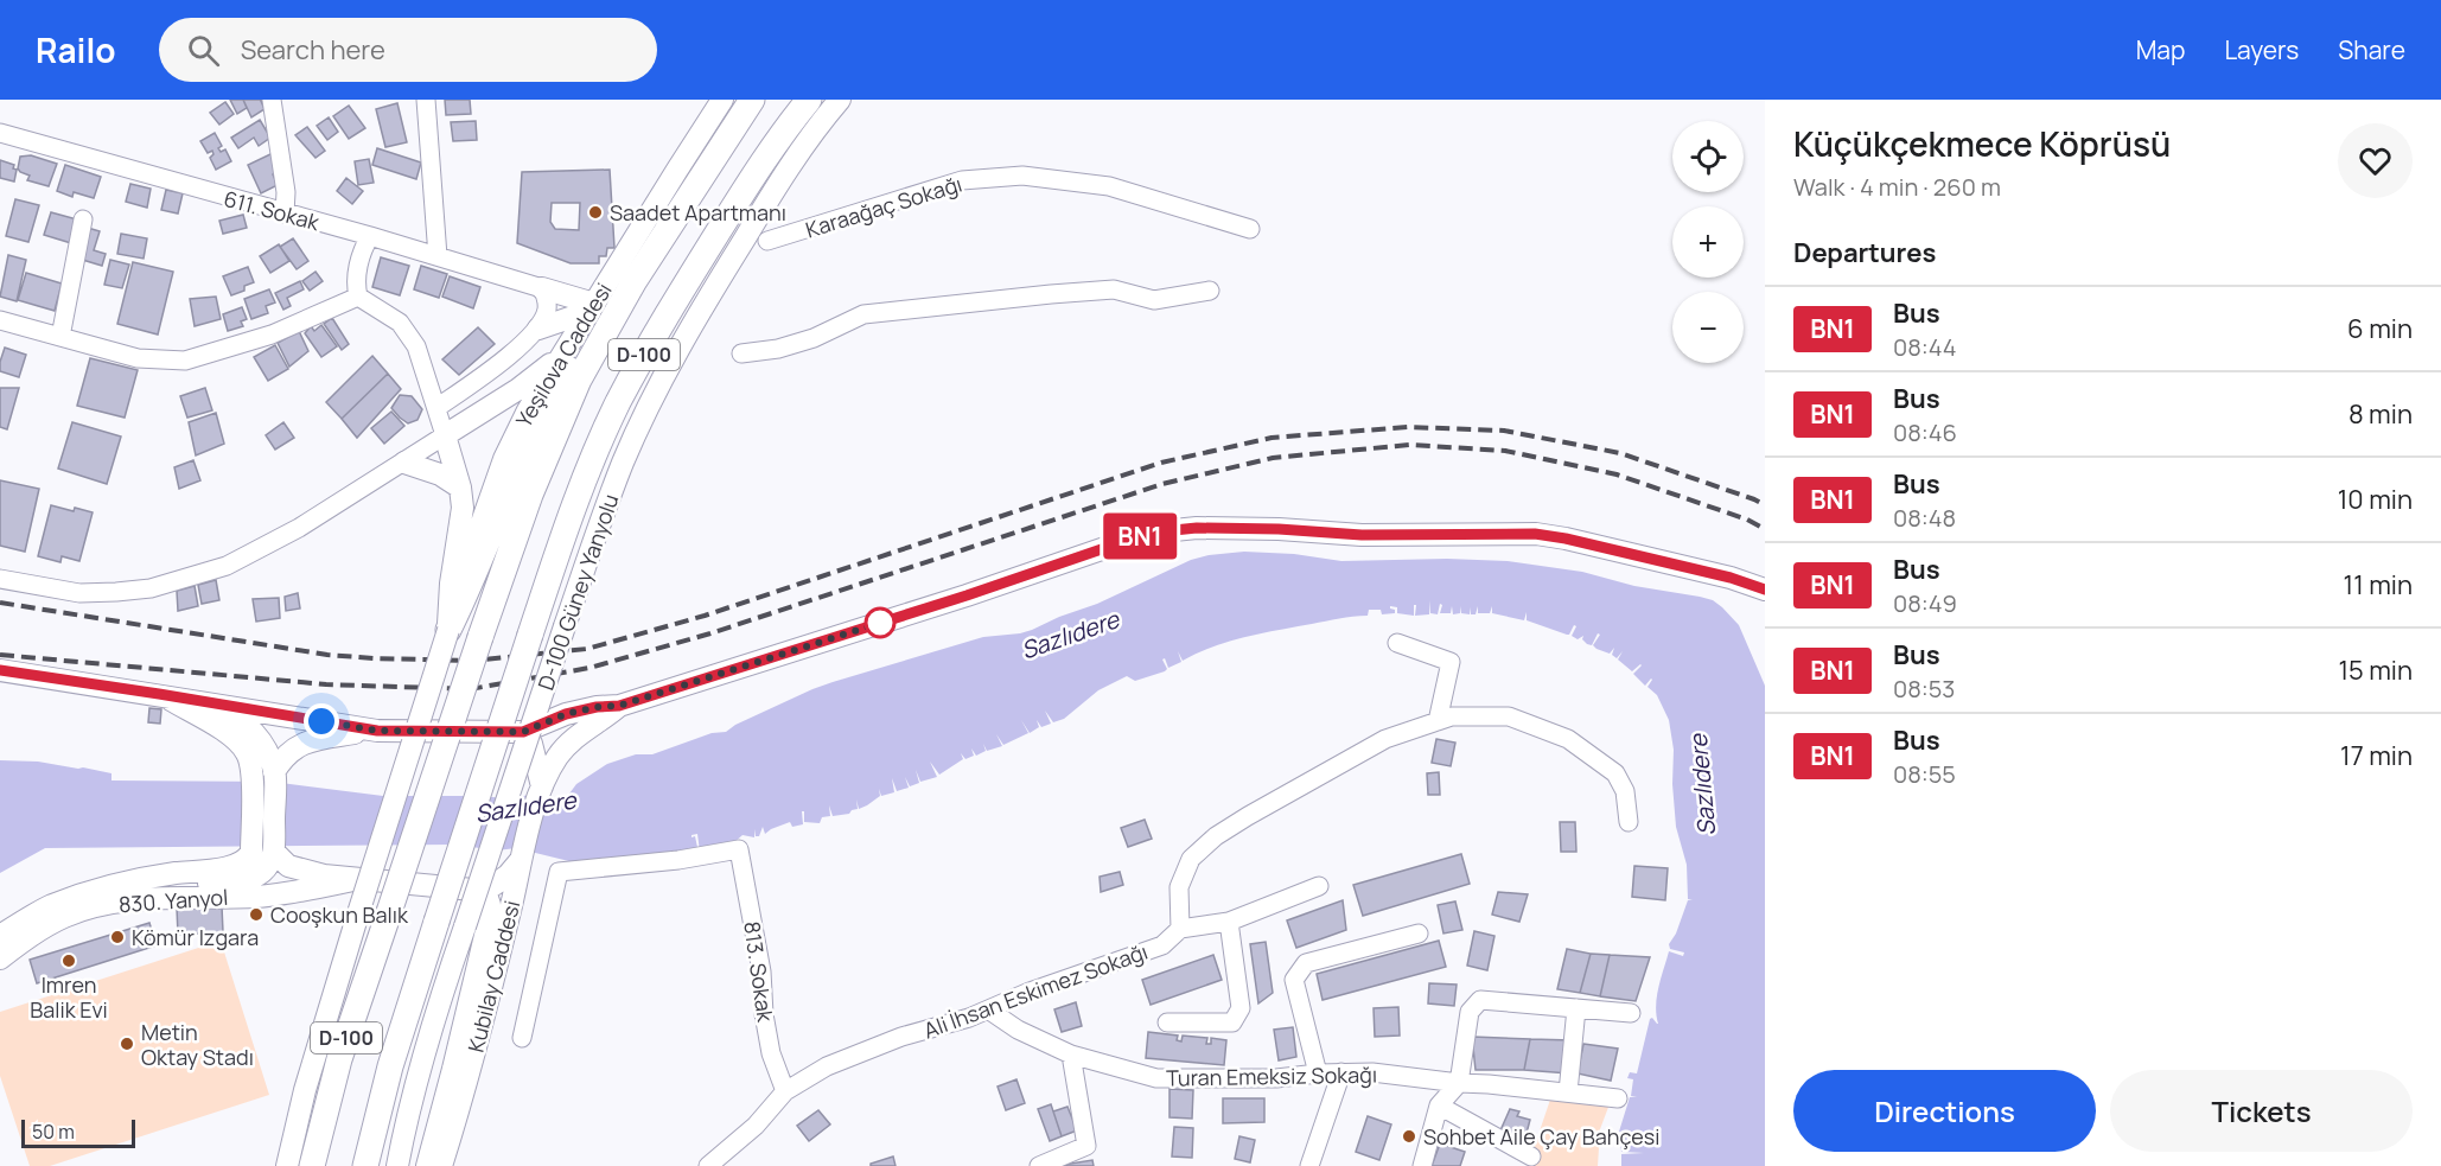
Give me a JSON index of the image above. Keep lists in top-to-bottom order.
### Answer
{
  "streets": {
    "highway": ["D-100"],
    "main road": [
      "Yeşilova Caddesi",
      "D-100 Güney Yanyolu",
      "830. Yanyol",
      "Kubilay Caddesi"
    ],
    "street": [
      "Karaağaç Sokağı",
      "611. Sokak",
      "813. Sokak",
      "Ali İhsan Eskimez Sokağı",
      "Turan Emeksiz Sokağı"
    ]
  },
  "crossings": [
    ["813. Sokak", "Ali İhsan Eskimez Sokağı"],
    ["Ali İhsan Eskimez Sokağı", "Turan Emeksiz Sokağı"]
  ],
  "water": ["Sazlıdere"],
  "places": [
    "Saadet Apartmanı",
    "Cooşkun Balık",
    "Kömür Izgara",
    "Imren Balik Evi",
    "Metin Oktay Stadı",
    "Sohbet Aile Çay Bahçesi"
  ],
  "lines": ["bus line BN1"],
  "scale_bar": "50 m",
  "page": {
    "header": "Railo",
    "search": "Search here",
    "nav": ["Map", "Layers", "Share"],
    "on_map": "BN1",
    "heading": [
      ["Küçükçekmece Köprüsü", "Walk · 4 min · 260 m"],
      "Departures"
    ],
    "map_buttons": ["+", "−"],
    "list": [
      {
        "mark": "BN1",
        "name": "Bus",
        "note": "08:44",
        "value": "6 min"
      },
      {
        "mark": "BN1",
        "name": "Bus",
        "note": "08:46",
        "value": "8 min"
      },
      {
        "mark": "BN1",
        "name": "Bus",
        "note": "08:48",
        "value": "10 min"
      },
      {
        "mark": "BN1",
        "name": "Bus",
        "note": "08:49",
        "value": "11 min"
      },
      {
        "mark": "BN1",
        "name": "Bus",
        "note": "08:53",
        "value": "15 min"
      },
      {
        "mark": "BN1",
        "name": "Bus",
        "note": "08:55",
        "value": "17 min"
      }
    ],
    "buttons": ["Directions", "Tickets"],
    "scale": "50 m"
  }
}
